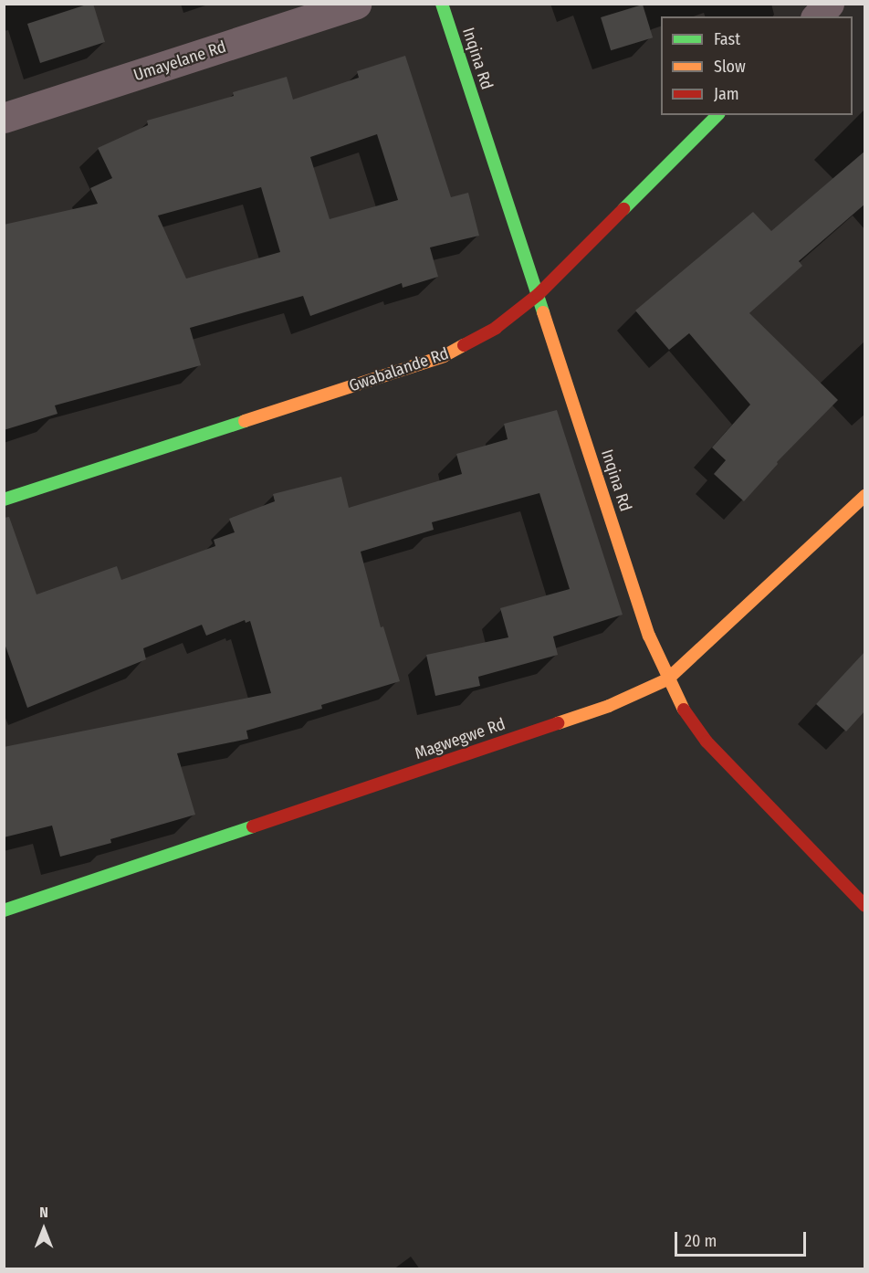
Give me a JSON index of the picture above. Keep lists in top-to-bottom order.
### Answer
{
  "streets": {
    "street": [
      "Inqina Rd",
      "Umayelane Rd",
      "Gwabalande Rd",
      "Magwegwe Rd"
    ]
  },
  "crossings": [
    ["Inqina Rd", "Gwabalande Rd"],
    ["Inqina Rd", "Magwegwe Rd"]
  ],
  "legend": ["Fast", "Slow", "Jam"],
  "scale_bar": "20 m",
  "north": "top"
}
